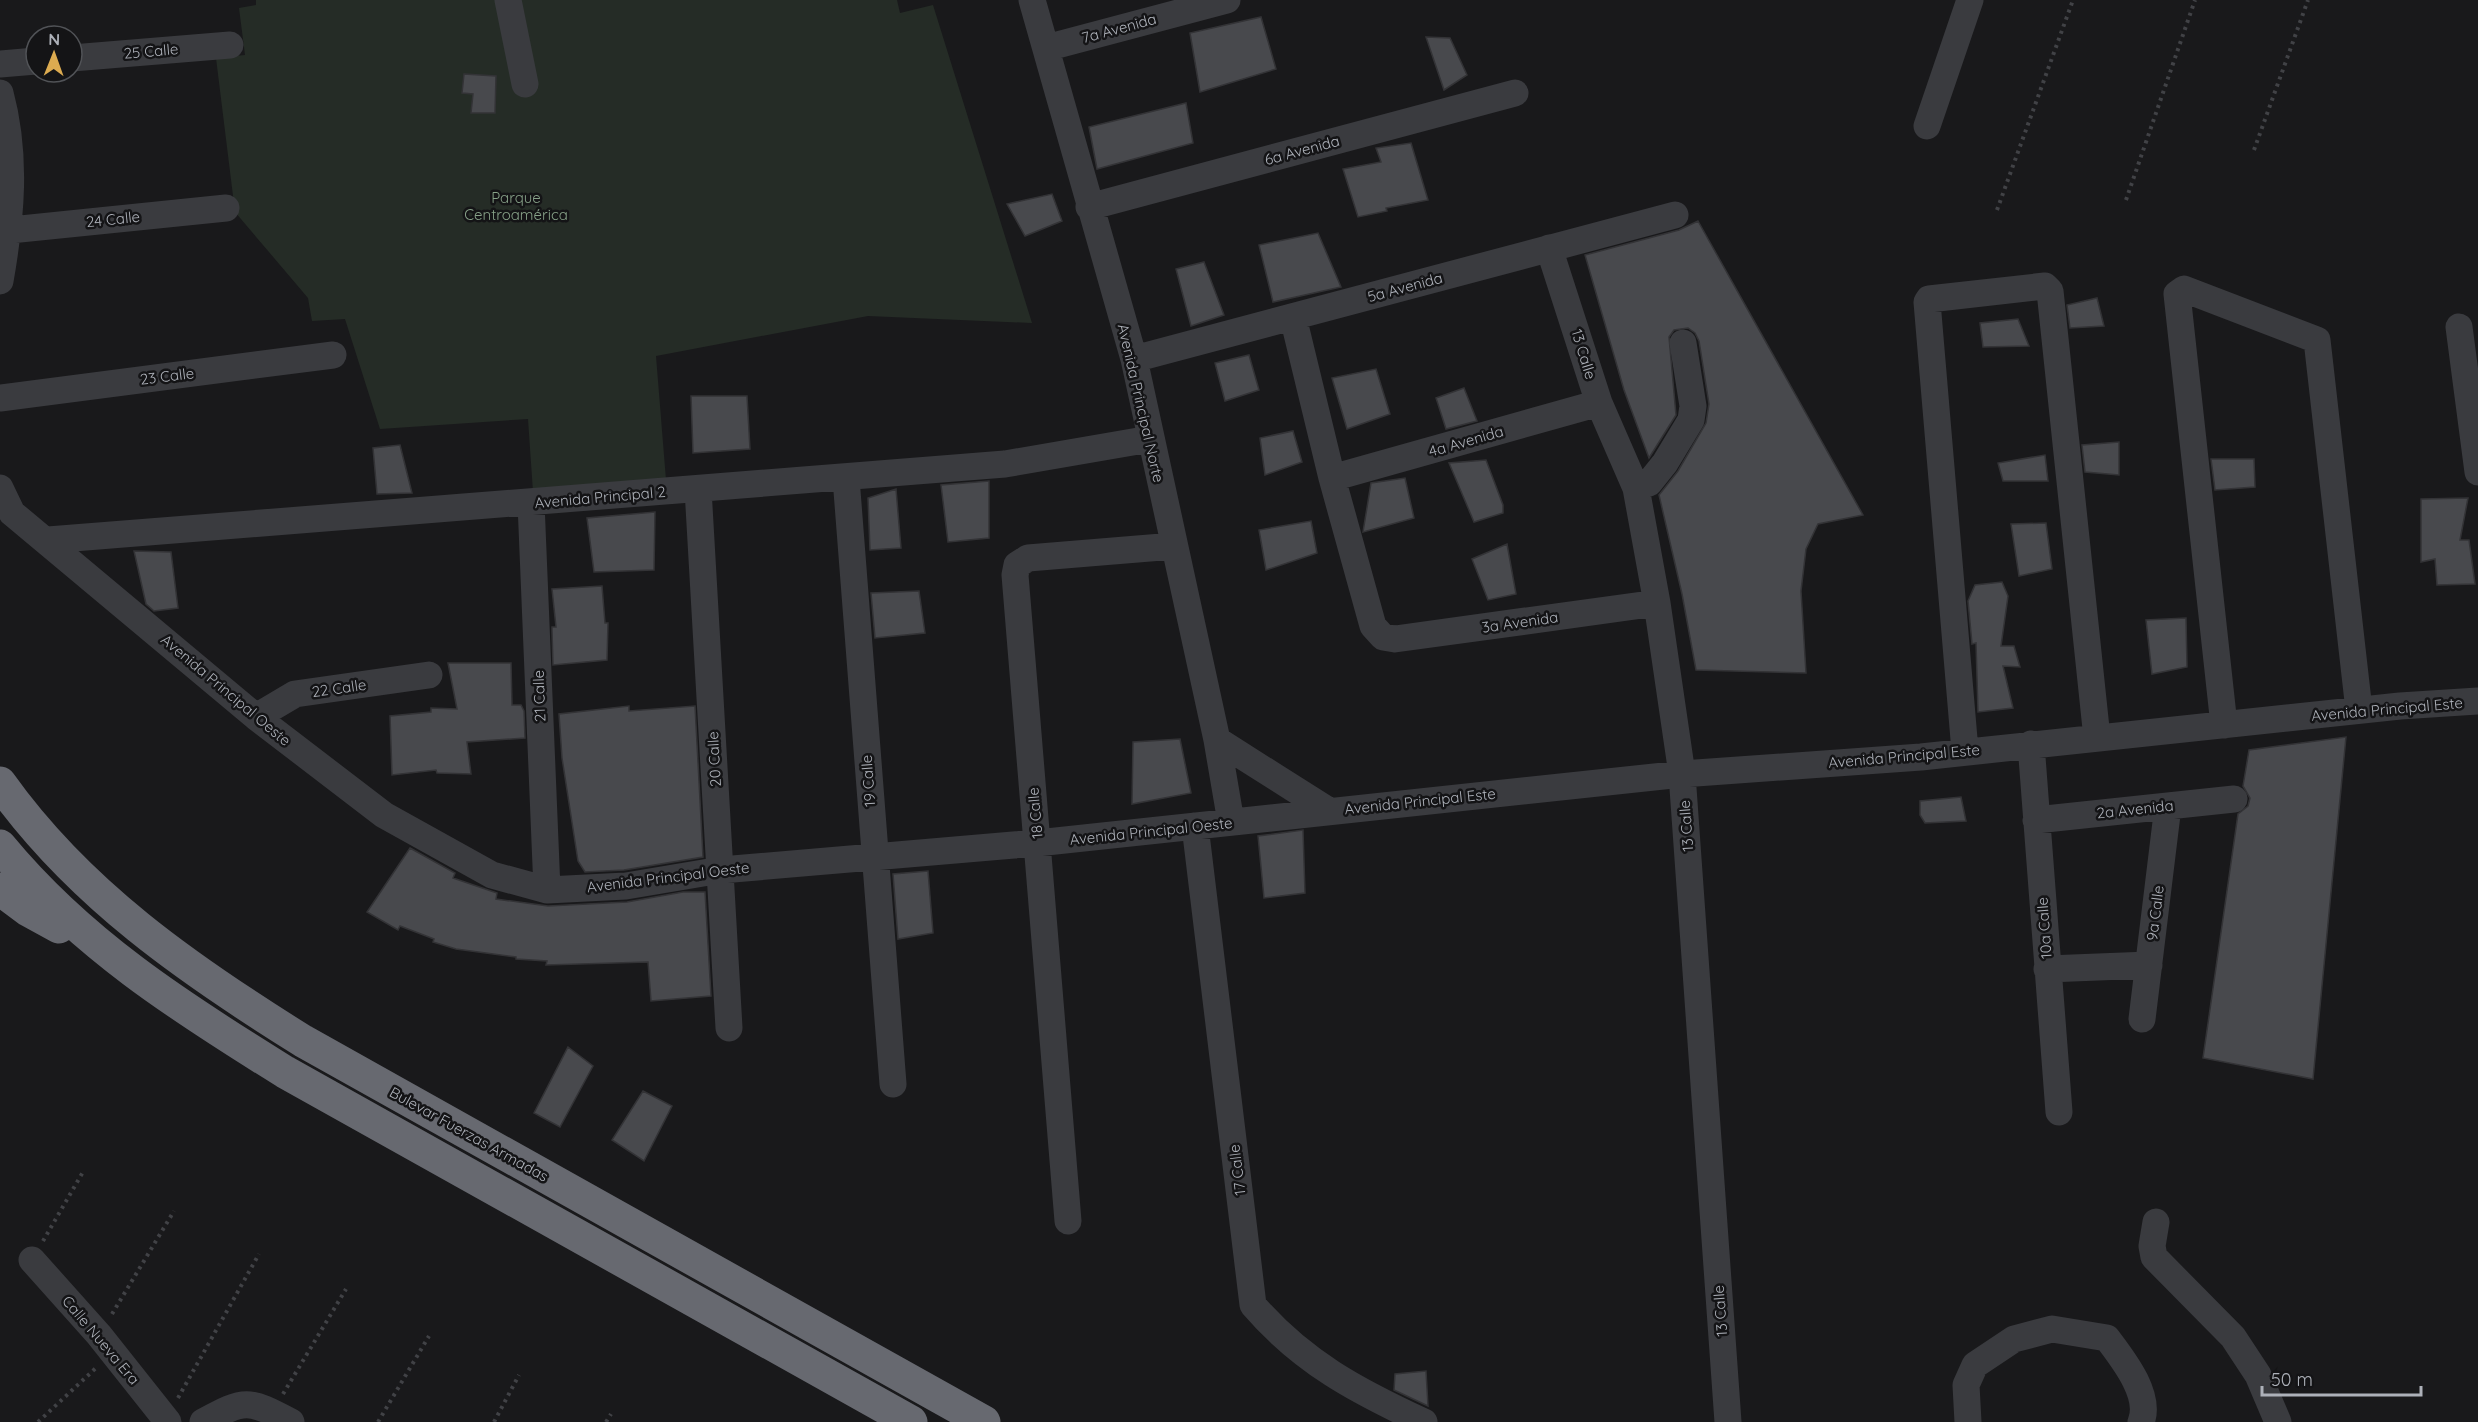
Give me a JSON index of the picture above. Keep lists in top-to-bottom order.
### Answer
{
  "streets": {
    "highway": ["Bulevar Fuerzas Armadas"],
    "street": [
      "7a Avenida",
      "25 Calle",
      "6a Avenida",
      "24 Calle",
      "5a Avenida",
      "13 Calle",
      "23 Calle",
      "Avenida Principal Norte",
      "4a Avenida",
      "Avenida Principal 2",
      "3a Avenida",
      "22 Calle",
      "Avenida Principal Oeste",
      "21 Calle",
      "Avenida Principal Este",
      "20 Calle",
      "19 Calle",
      "2a Avenida",
      "18 Calle",
      "9a Calle",
      "10a Calle",
      "17 Calle",
      "Calle Nueva Era"
    ]
  },
  "crossings": [
    ["7a Avenida", "Avenida Principal Norte"],
    ["6a Avenida", "Avenida Principal Norte"],
    ["5a Avenida", "13 Calle"],
    ["5a Avenida", "Avenida Principal Norte"],
    ["13 Calle", "4a Avenida"],
    ["13 Calle", "3a Avenida"],
    ["13 Calle", "Avenida Principal Este"],
    ["Avenida Principal Norte", "Avenida Principal 2"],
    ["Avenida Principal Norte", "Avenida Principal Oeste"],
    ["Avenida Principal Norte", "18 Calle"],
    ["4a Avenida", "3a Avenida"],
    ["Avenida Principal 2", "Avenida Principal Oeste"],
    ["Avenida Principal 2", "21 Calle"],
    ["Avenida Principal 2", "20 Calle"],
    ["Avenida Principal 2", "19 Calle"],
    ["22 Calle", "Avenida Principal Oeste"],
    ["Avenida Principal Oeste", "21 Calle"],
    ["Avenida Principal Oeste", "Avenida Principal Este"],
    ["Avenida Principal Oeste", "20 Calle"],
    ["Avenida Principal Oeste", "19 Calle"],
    ["Avenida Principal Oeste", "18 Calle"],
    ["Avenida Principal Oeste", "17 Calle"],
    ["Avenida Principal Este", "10a Calle"],
    ["2a Avenida", "9a Calle"],
    ["2a Avenida", "10a Calle"]
  ],
  "parks": ["Parque Centroamérica"],
  "scale_bar": "50 m",
  "north": "top"
}
